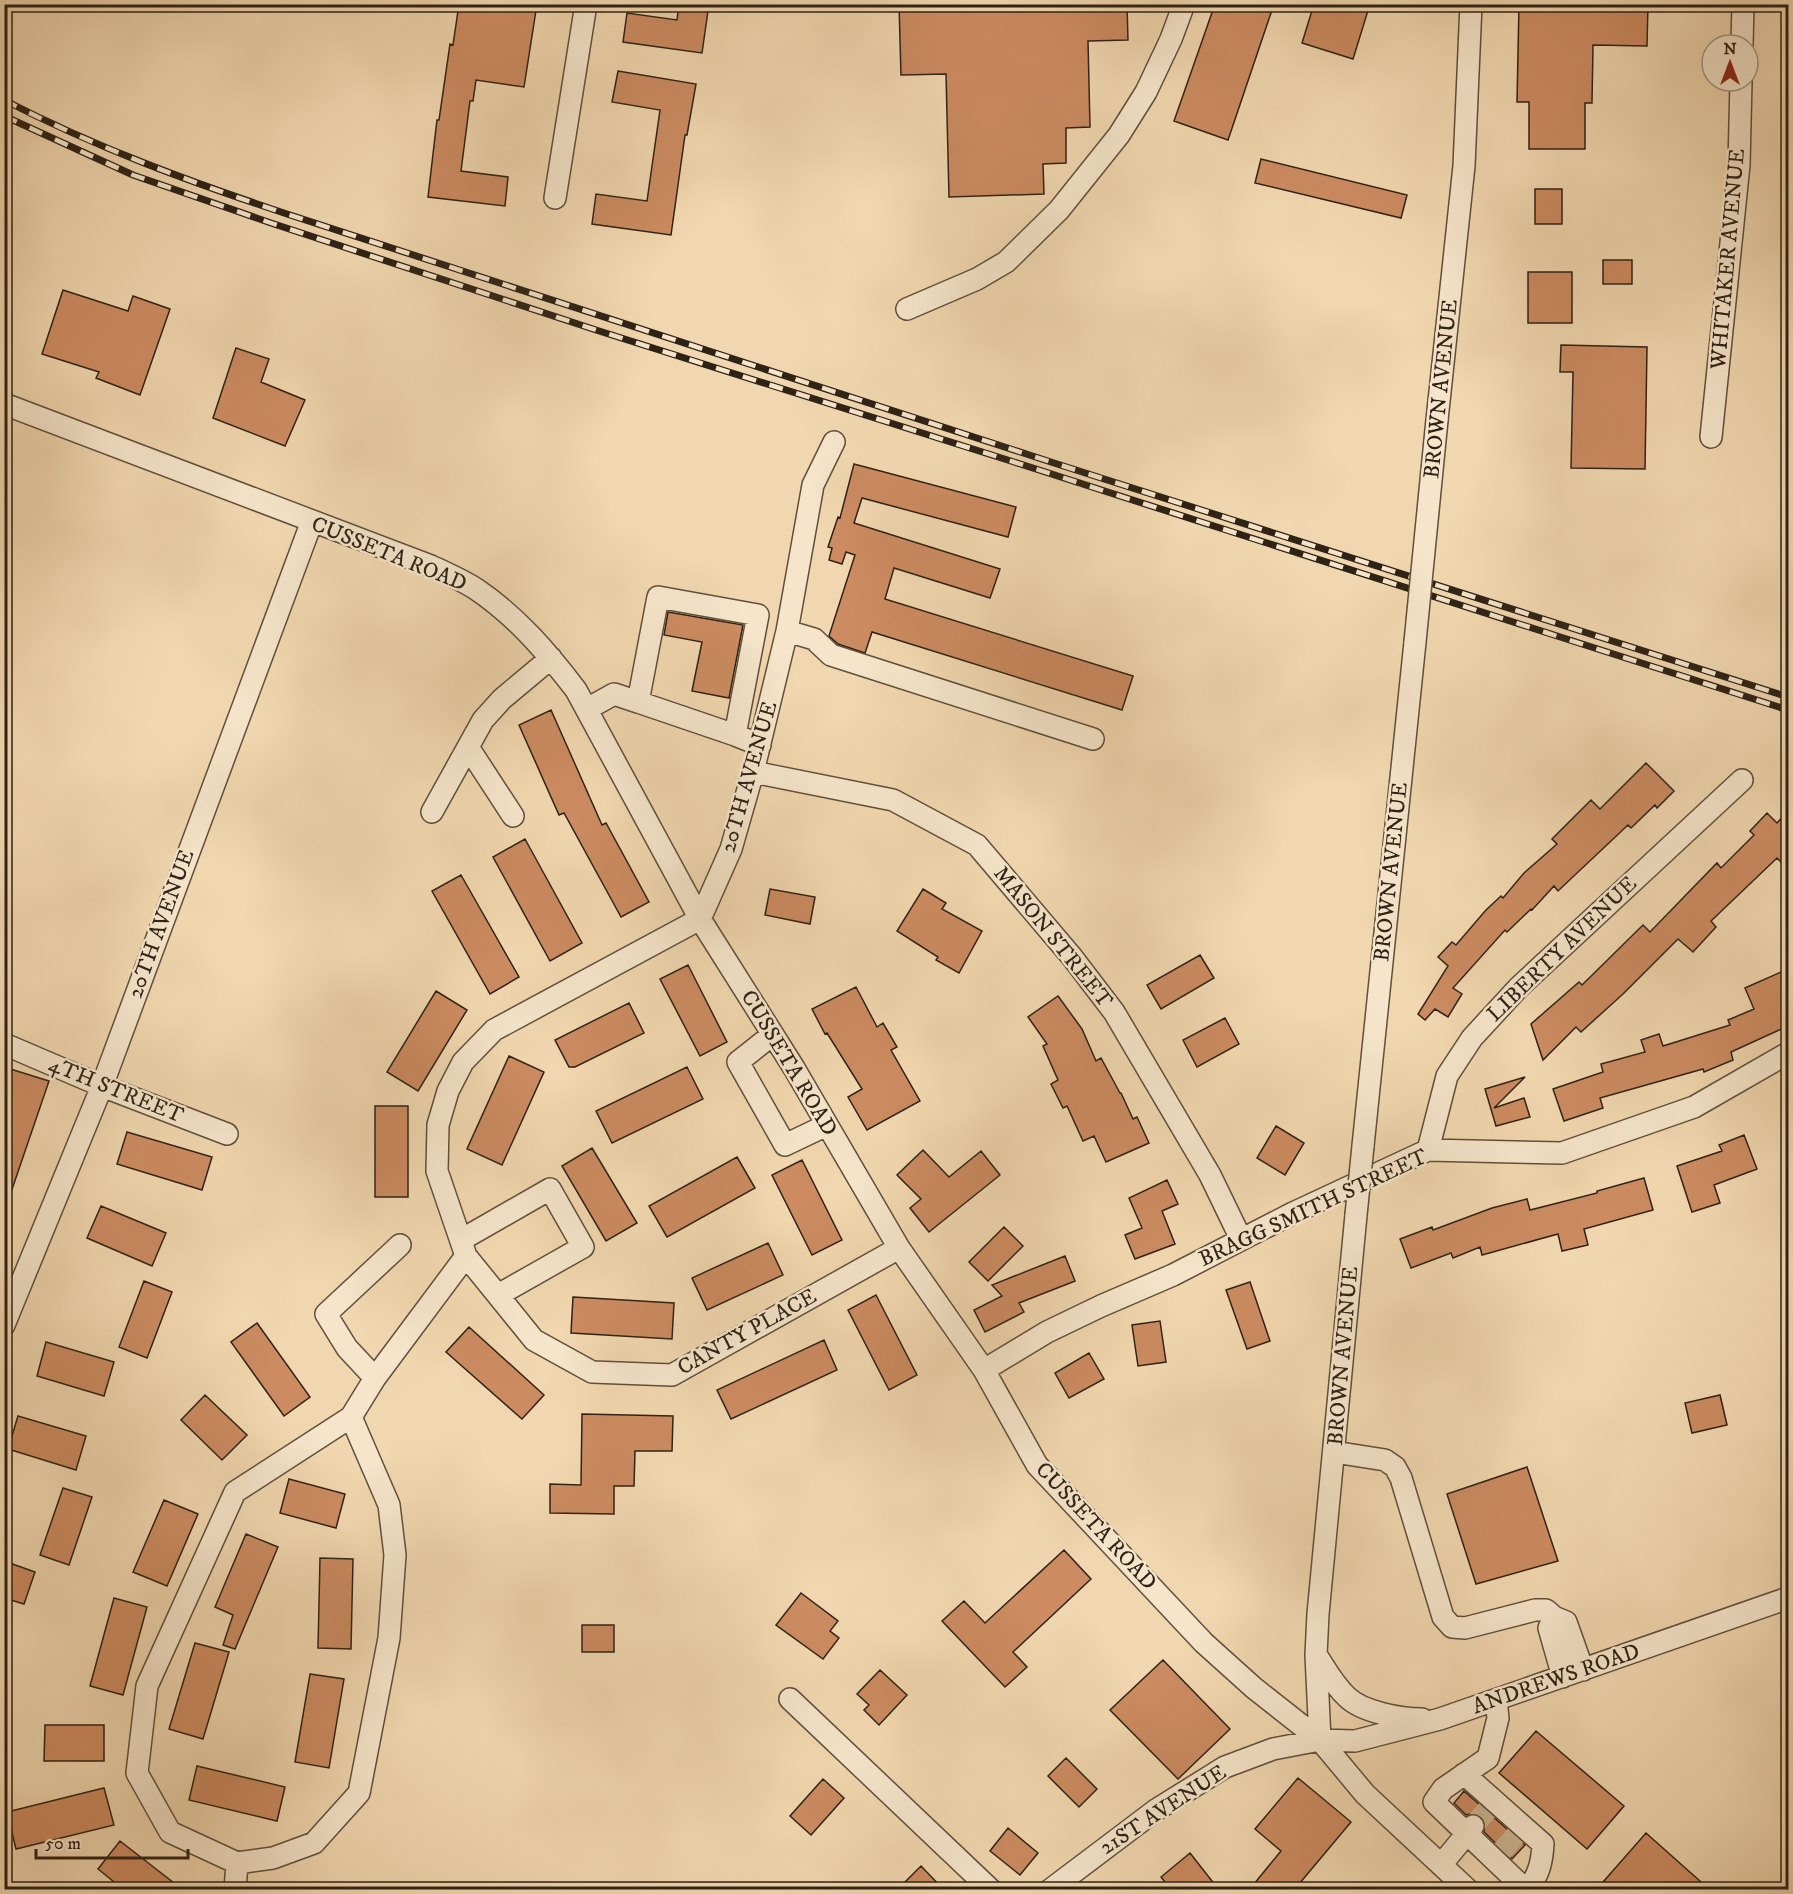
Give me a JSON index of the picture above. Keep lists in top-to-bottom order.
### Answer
{
  "streets": {
    "street": [
      "WHITAKER AVENUE",
      "BROWN AVENUE",
      "CUSSETA ROAD",
      "20TH AVENUE",
      "MASON STREET",
      "LIBERTY AVENUE",
      "4TH STREET",
      "BRAGG SMITH STREET",
      "CANTY PLACE",
      "ANDREWS ROAD",
      "21ST AVENUE"
    ]
  },
  "crossings": [
    ["BROWN AVENUE", "CUSSETA ROAD"],
    ["BROWN AVENUE", "ANDREWS ROAD"],
    ["BROWN AVENUE", "21ST AVENUE"],
    ["CUSSETA ROAD", "20TH AVENUE"],
    ["CUSSETA ROAD", "BRAGG SMITH STREET"],
    ["CUSSETA ROAD", "CANTY PLACE"],
    ["CUSSETA ROAD", "ANDREWS ROAD"],
    ["CUSSETA ROAD", "21ST AVENUE"],
    ["20TH AVENUE", "MASON STREET"],
    ["20TH AVENUE", "4TH STREET"],
    ["20TH AVENUE", "CANTY PLACE"],
    ["MASON STREET", "BRAGG SMITH STREET"],
    ["LIBERTY AVENUE", "BRAGG SMITH STREET"],
    ["ANDREWS ROAD", "21ST AVENUE"]
  ],
  "scale_bar": "50 m",
  "north": "top"
}
